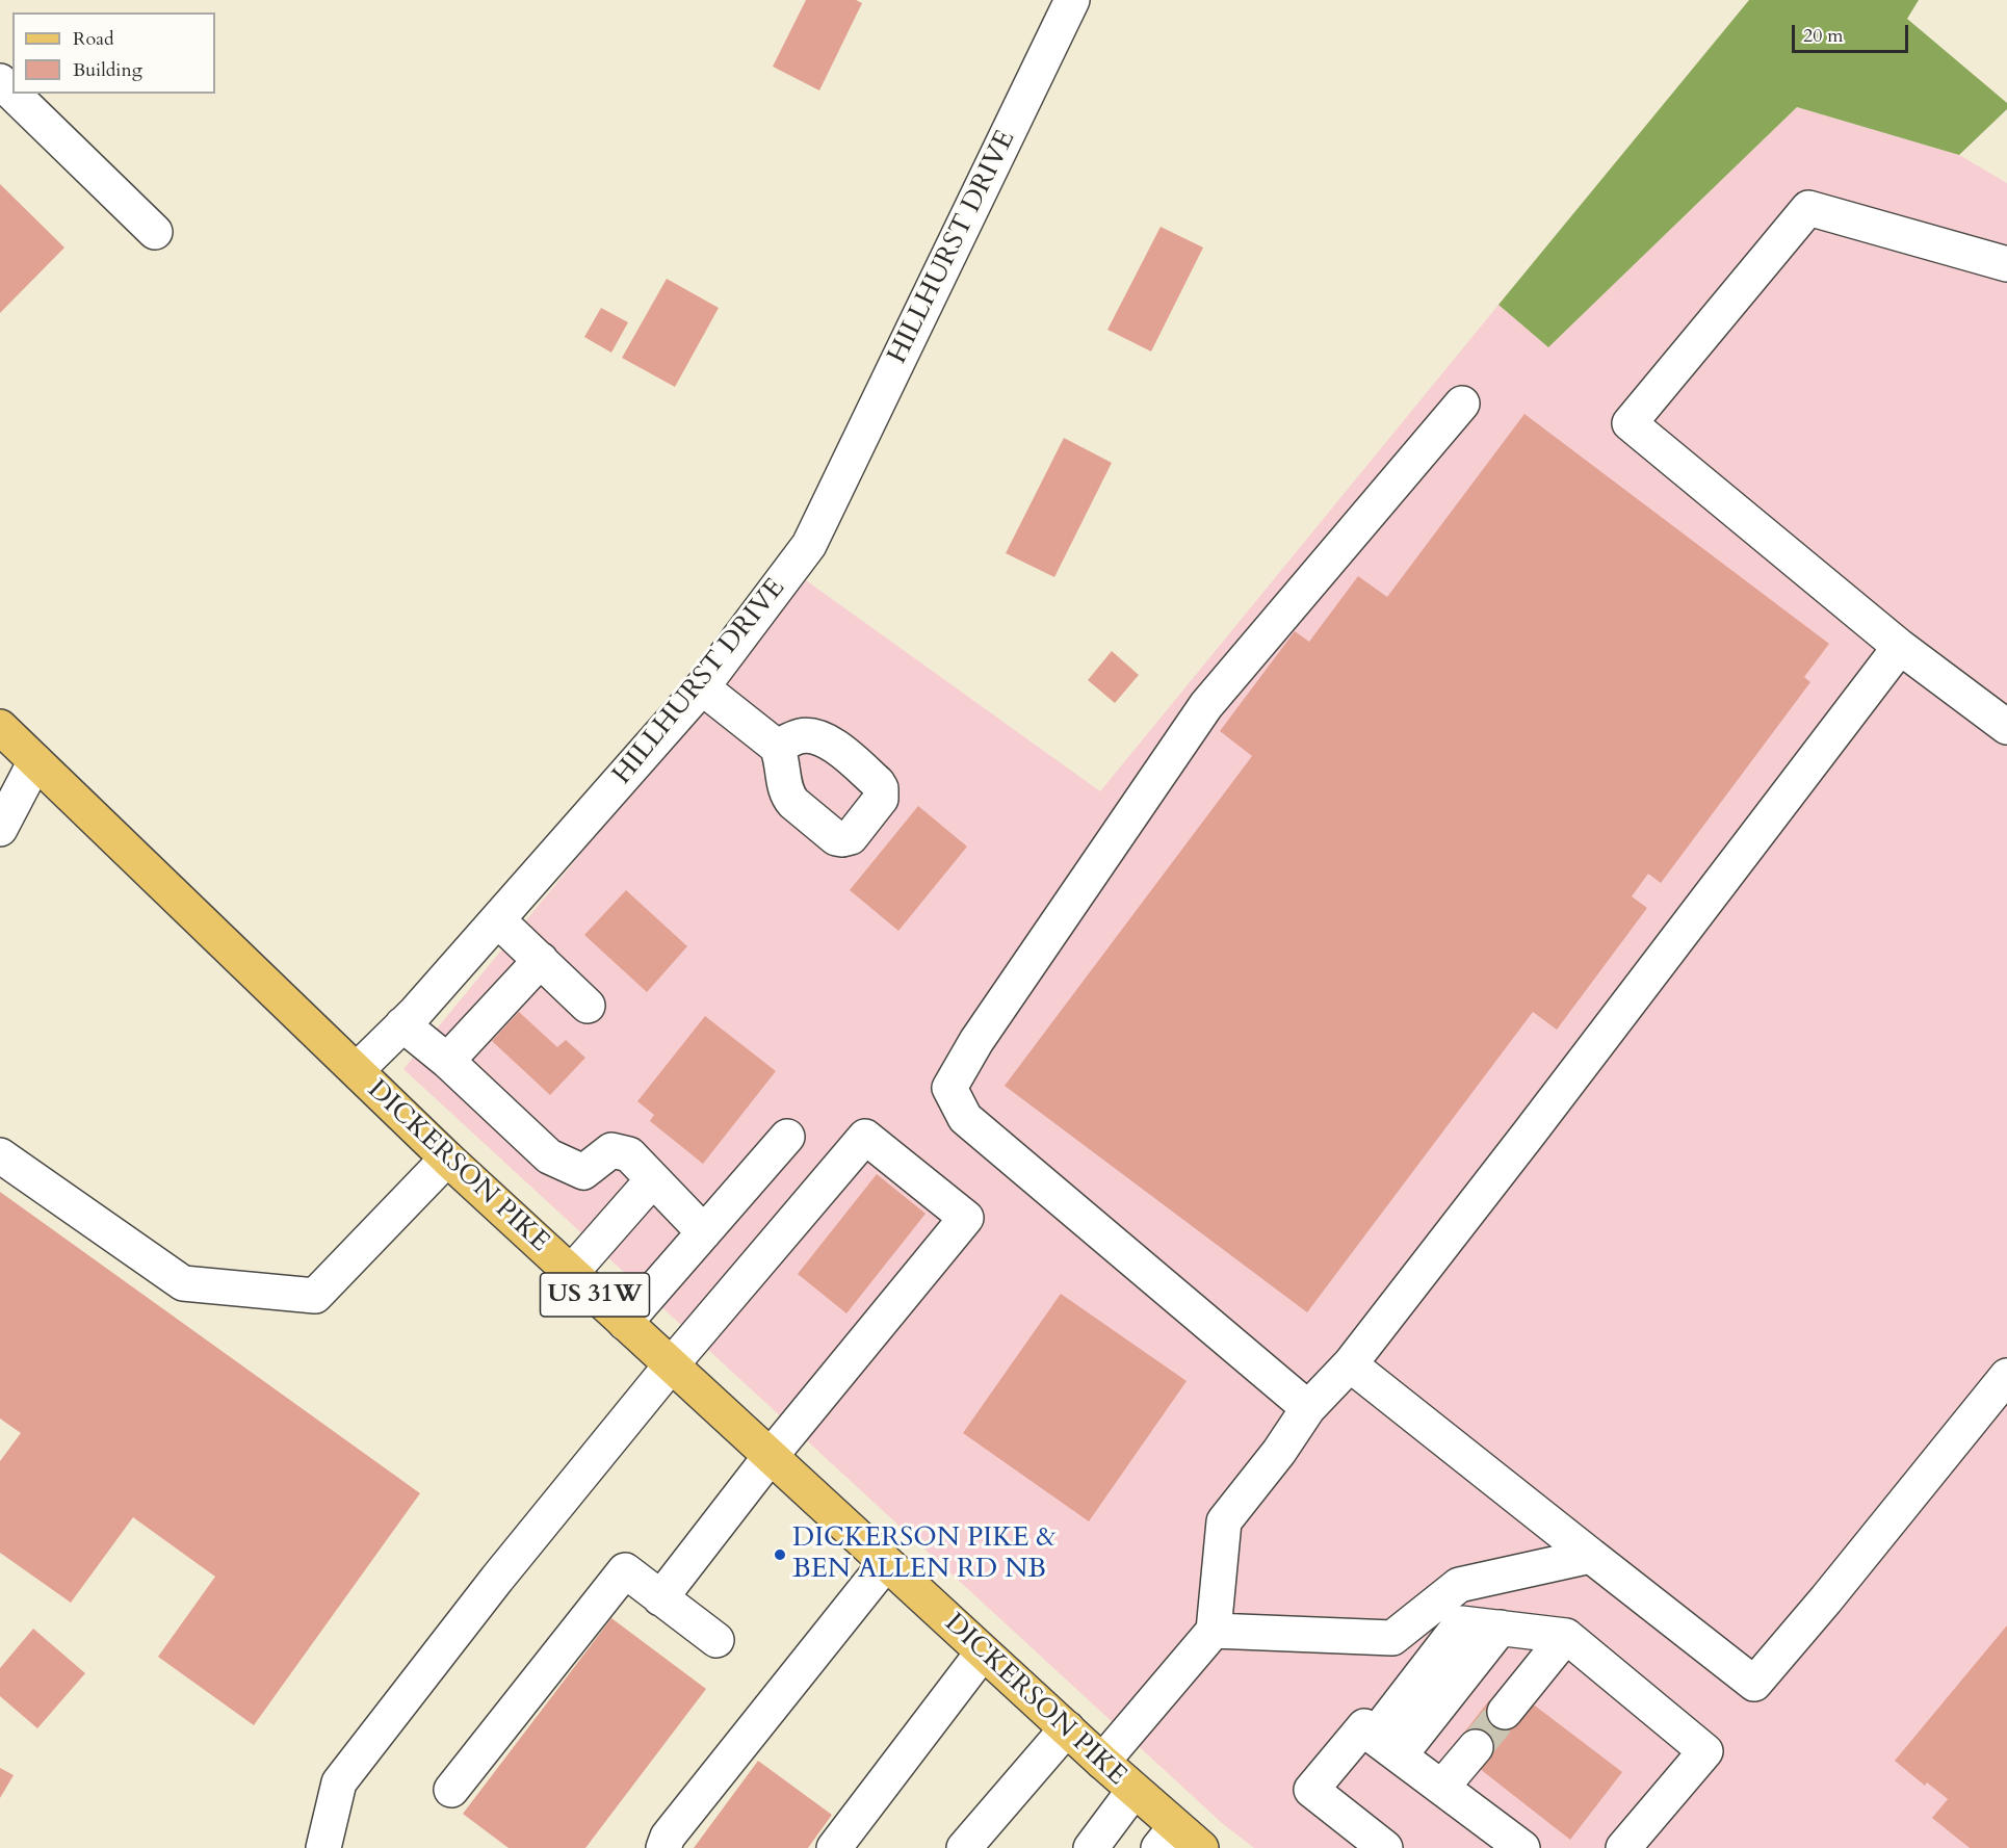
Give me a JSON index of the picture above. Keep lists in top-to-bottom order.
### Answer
{
  "streets": {
    "main road": ["DICKERSON PIKE", "US 31W"],
    "street": ["HILLHURST DRIVE"]
  },
  "crossings": [
    ["HILLHURST DRIVE", "DICKERSON PIKE"]
  ],
  "places": ["DICKERSON PIKE & BEN ALLEN RD NB"],
  "legend": ["Road", "Building"],
  "scale_bar": "20 m"
}
